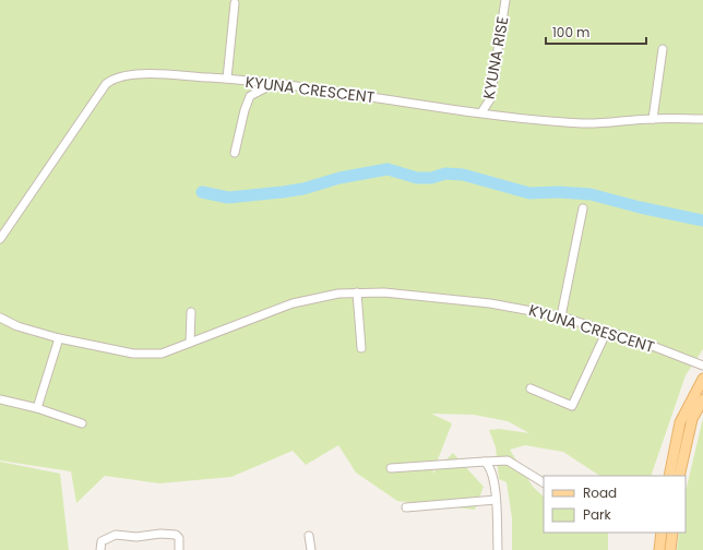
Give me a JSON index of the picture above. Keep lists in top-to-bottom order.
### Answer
{
  "streets": {
    "street": ["KYUNA RISE", "KYUNA CRESCENT"]
  },
  "crossings": [
    ["KYUNA RISE", "KYUNA CRESCENT"]
  ],
  "legend": ["Road", "Park"],
  "scale_bar": "100 m"
}
